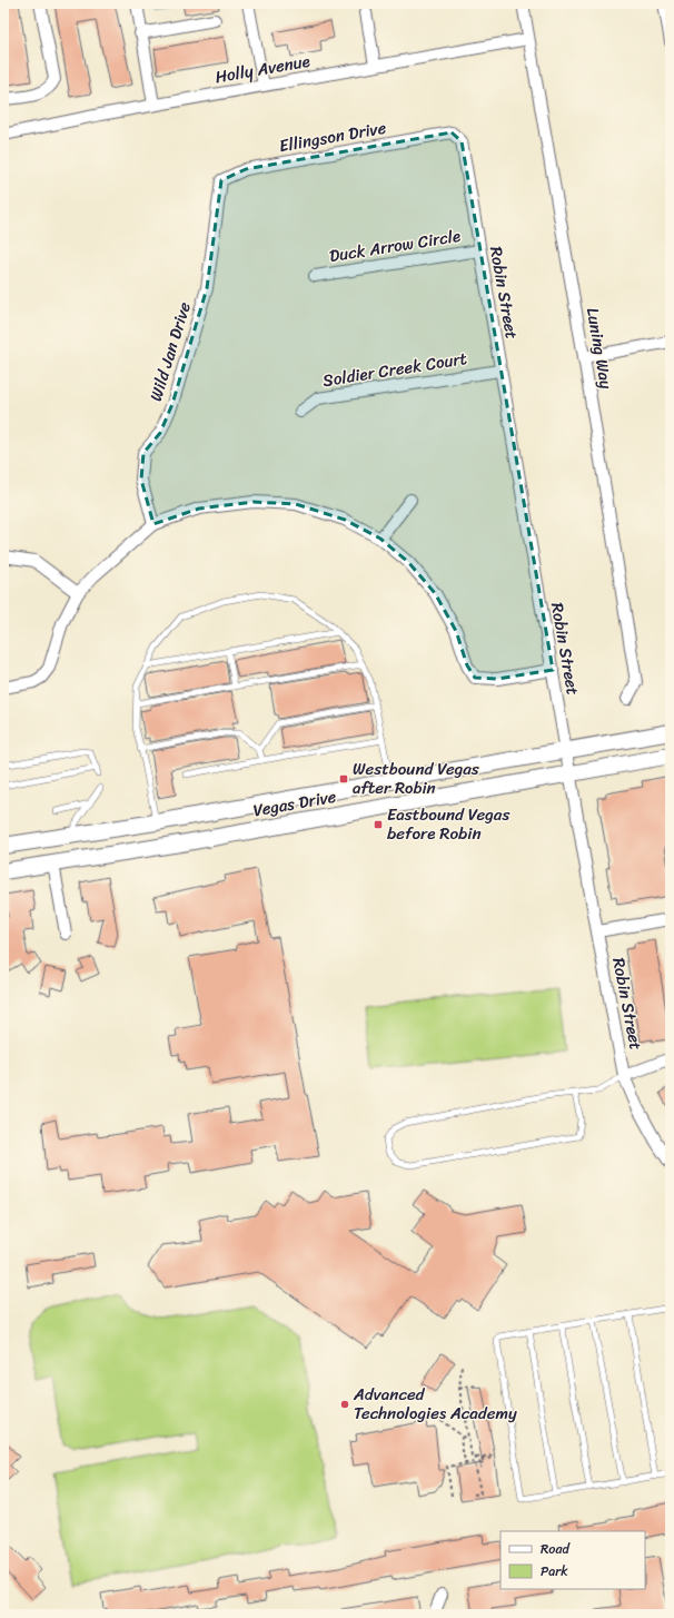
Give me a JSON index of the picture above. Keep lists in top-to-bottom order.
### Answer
{
  "streets": {
    "main road": ["Vegas Drive"],
    "street": [
      "Holly Avenue",
      "Ellingson Drive",
      "Duck Arrow Circle",
      "Robin Street",
      "Luning Way",
      "Wild Jan Drive",
      "Soldier Creek Court"
    ]
  },
  "crossings": [
    ["Holly Avenue", "Luning Way"],
    ["Ellingson Drive", "Robin Street"],
    ["Ellingson Drive", "Wild Jan Drive"],
    ["Duck Arrow Circle", "Robin Street"],
    ["Robin Street", "Soldier Creek Court"],
    ["Robin Street", "Vegas Drive"]
  ],
  "places": {
    "transit": ["Westbound Vegas after Robin", "Eastbound Vegas before Robin"],
    "other": ["Advanced Technologies Academy"]
  },
  "legend": ["Road", "Park"]
}
